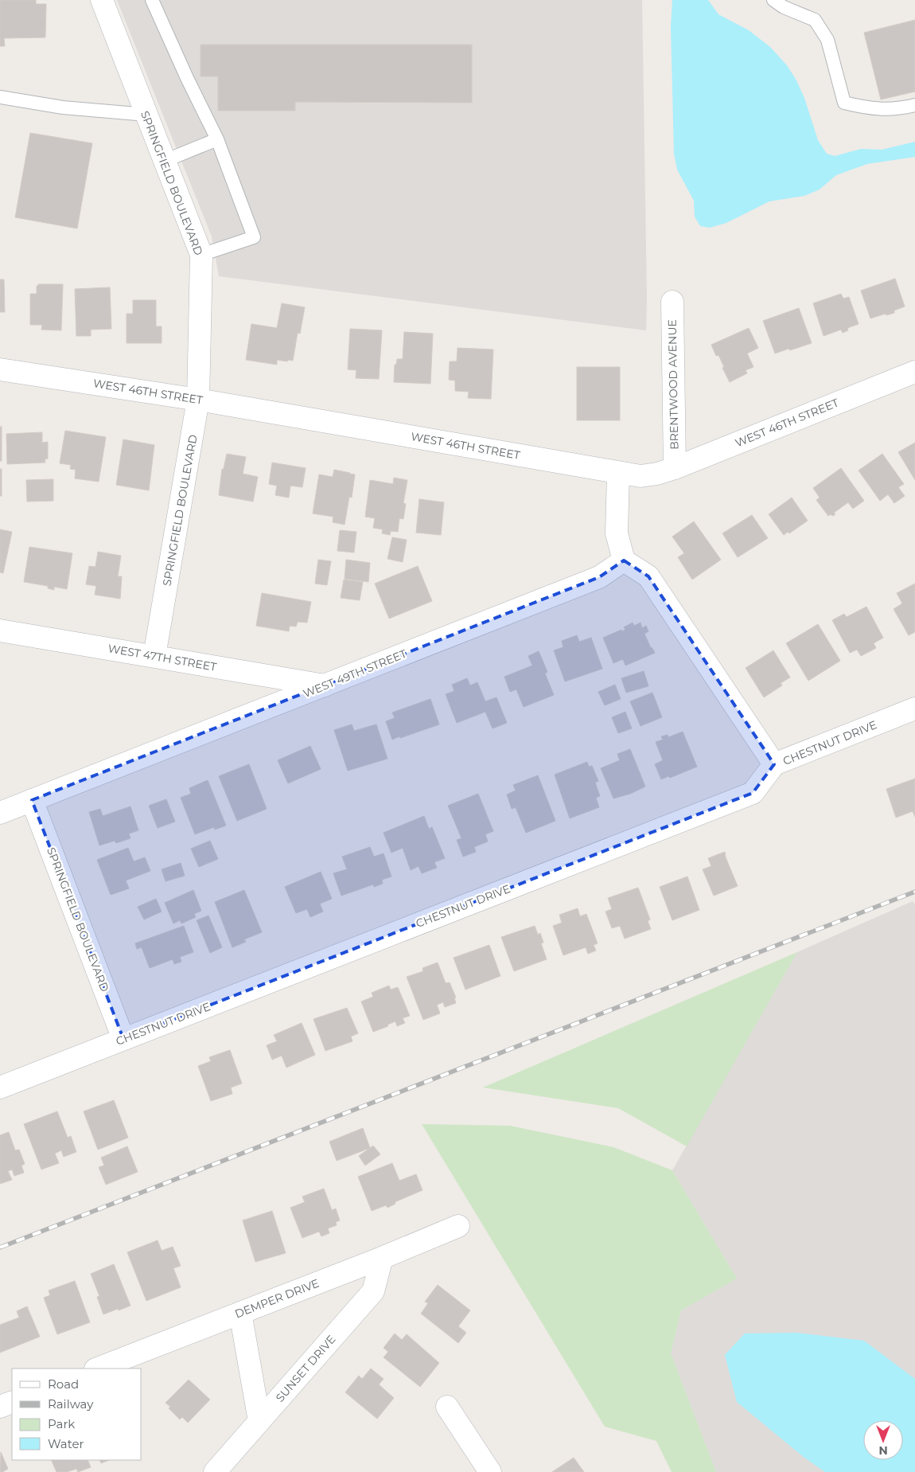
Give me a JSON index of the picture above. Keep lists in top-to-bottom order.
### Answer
{
  "streets": {
    "street": [
      "SPRINGFIELD BOULEVARD",
      "BRENTWOOD AVENUE",
      "WEST 46TH STREET",
      "WEST 47TH STREET",
      "WEST 49TH STREET",
      "CHESTNUT DRIVE",
      "DEMPER DRIVE",
      "SUNSET DRIVE"
    ]
  },
  "crossings": [
    ["SPRINGFIELD BOULEVARD", "WEST 46TH STREET"],
    ["SPRINGFIELD BOULEVARD", "WEST 47TH STREET"],
    ["SPRINGFIELD BOULEVARD", "WEST 49TH STREET"],
    ["SPRINGFIELD BOULEVARD", "CHESTNUT DRIVE"],
    ["BRENTWOOD AVENUE", "WEST 46TH STREET"],
    ["WEST 47TH STREET", "WEST 49TH STREET"],
    ["DEMPER DRIVE", "SUNSET DRIVE"]
  ],
  "legend": [
    "Road",
    "Railway",
    "Park",
    "Water"
  ],
  "north": "bottom"
}
